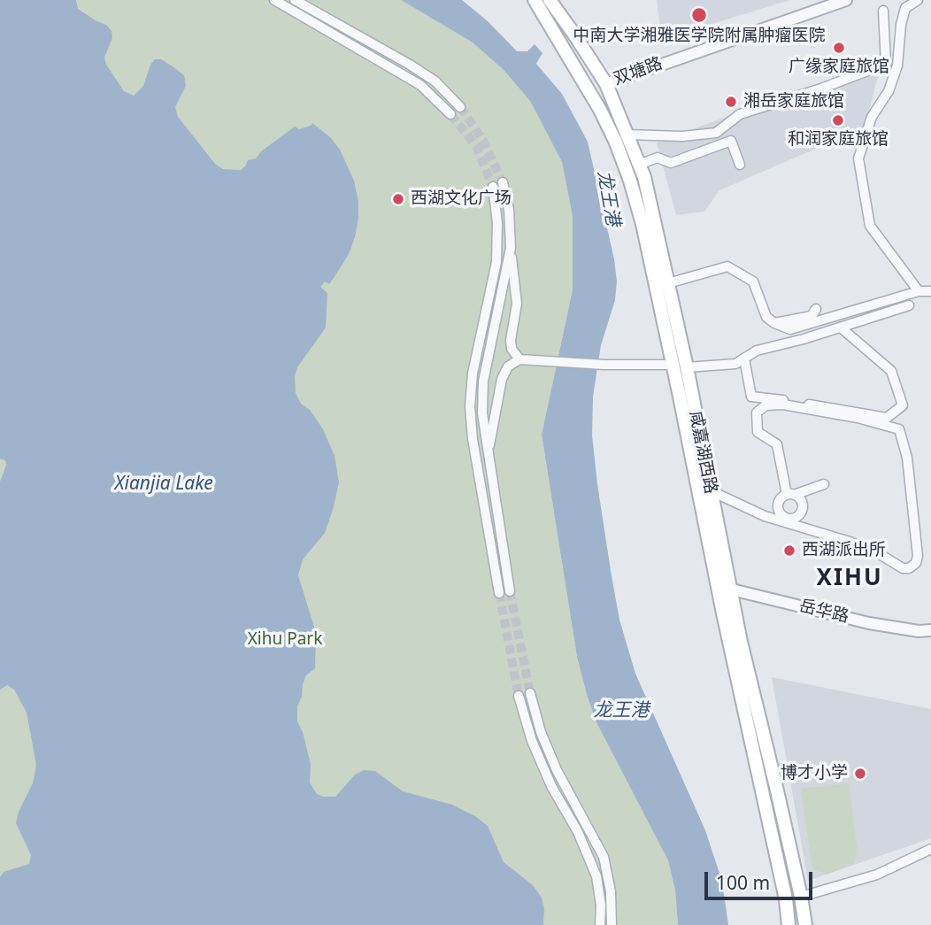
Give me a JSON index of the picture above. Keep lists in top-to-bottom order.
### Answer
{
  "streets": {
    "main road": ["咸嘉湖西路"],
    "street": ["双塘路", "岳华路"]
  },
  "crossings": [
    ["双塘路", "咸嘉湖西路"],
    ["咸嘉湖西路", "岳华路"]
  ],
  "districts": ["XIHU"],
  "water": ["龙王港", "Xianjia Lake"],
  "parks": ["Xihu Park"],
  "places": [
    "中南大学湘雅医学院附属肿瘤医院",
    "广缘家庭旅馆",
    "湘岳家庭旅馆",
    "和润家庭旅馆",
    "西湖文化广场",
    "西湖派出所",
    "博才小学"
  ],
  "scale_bar": "100 m"
}
